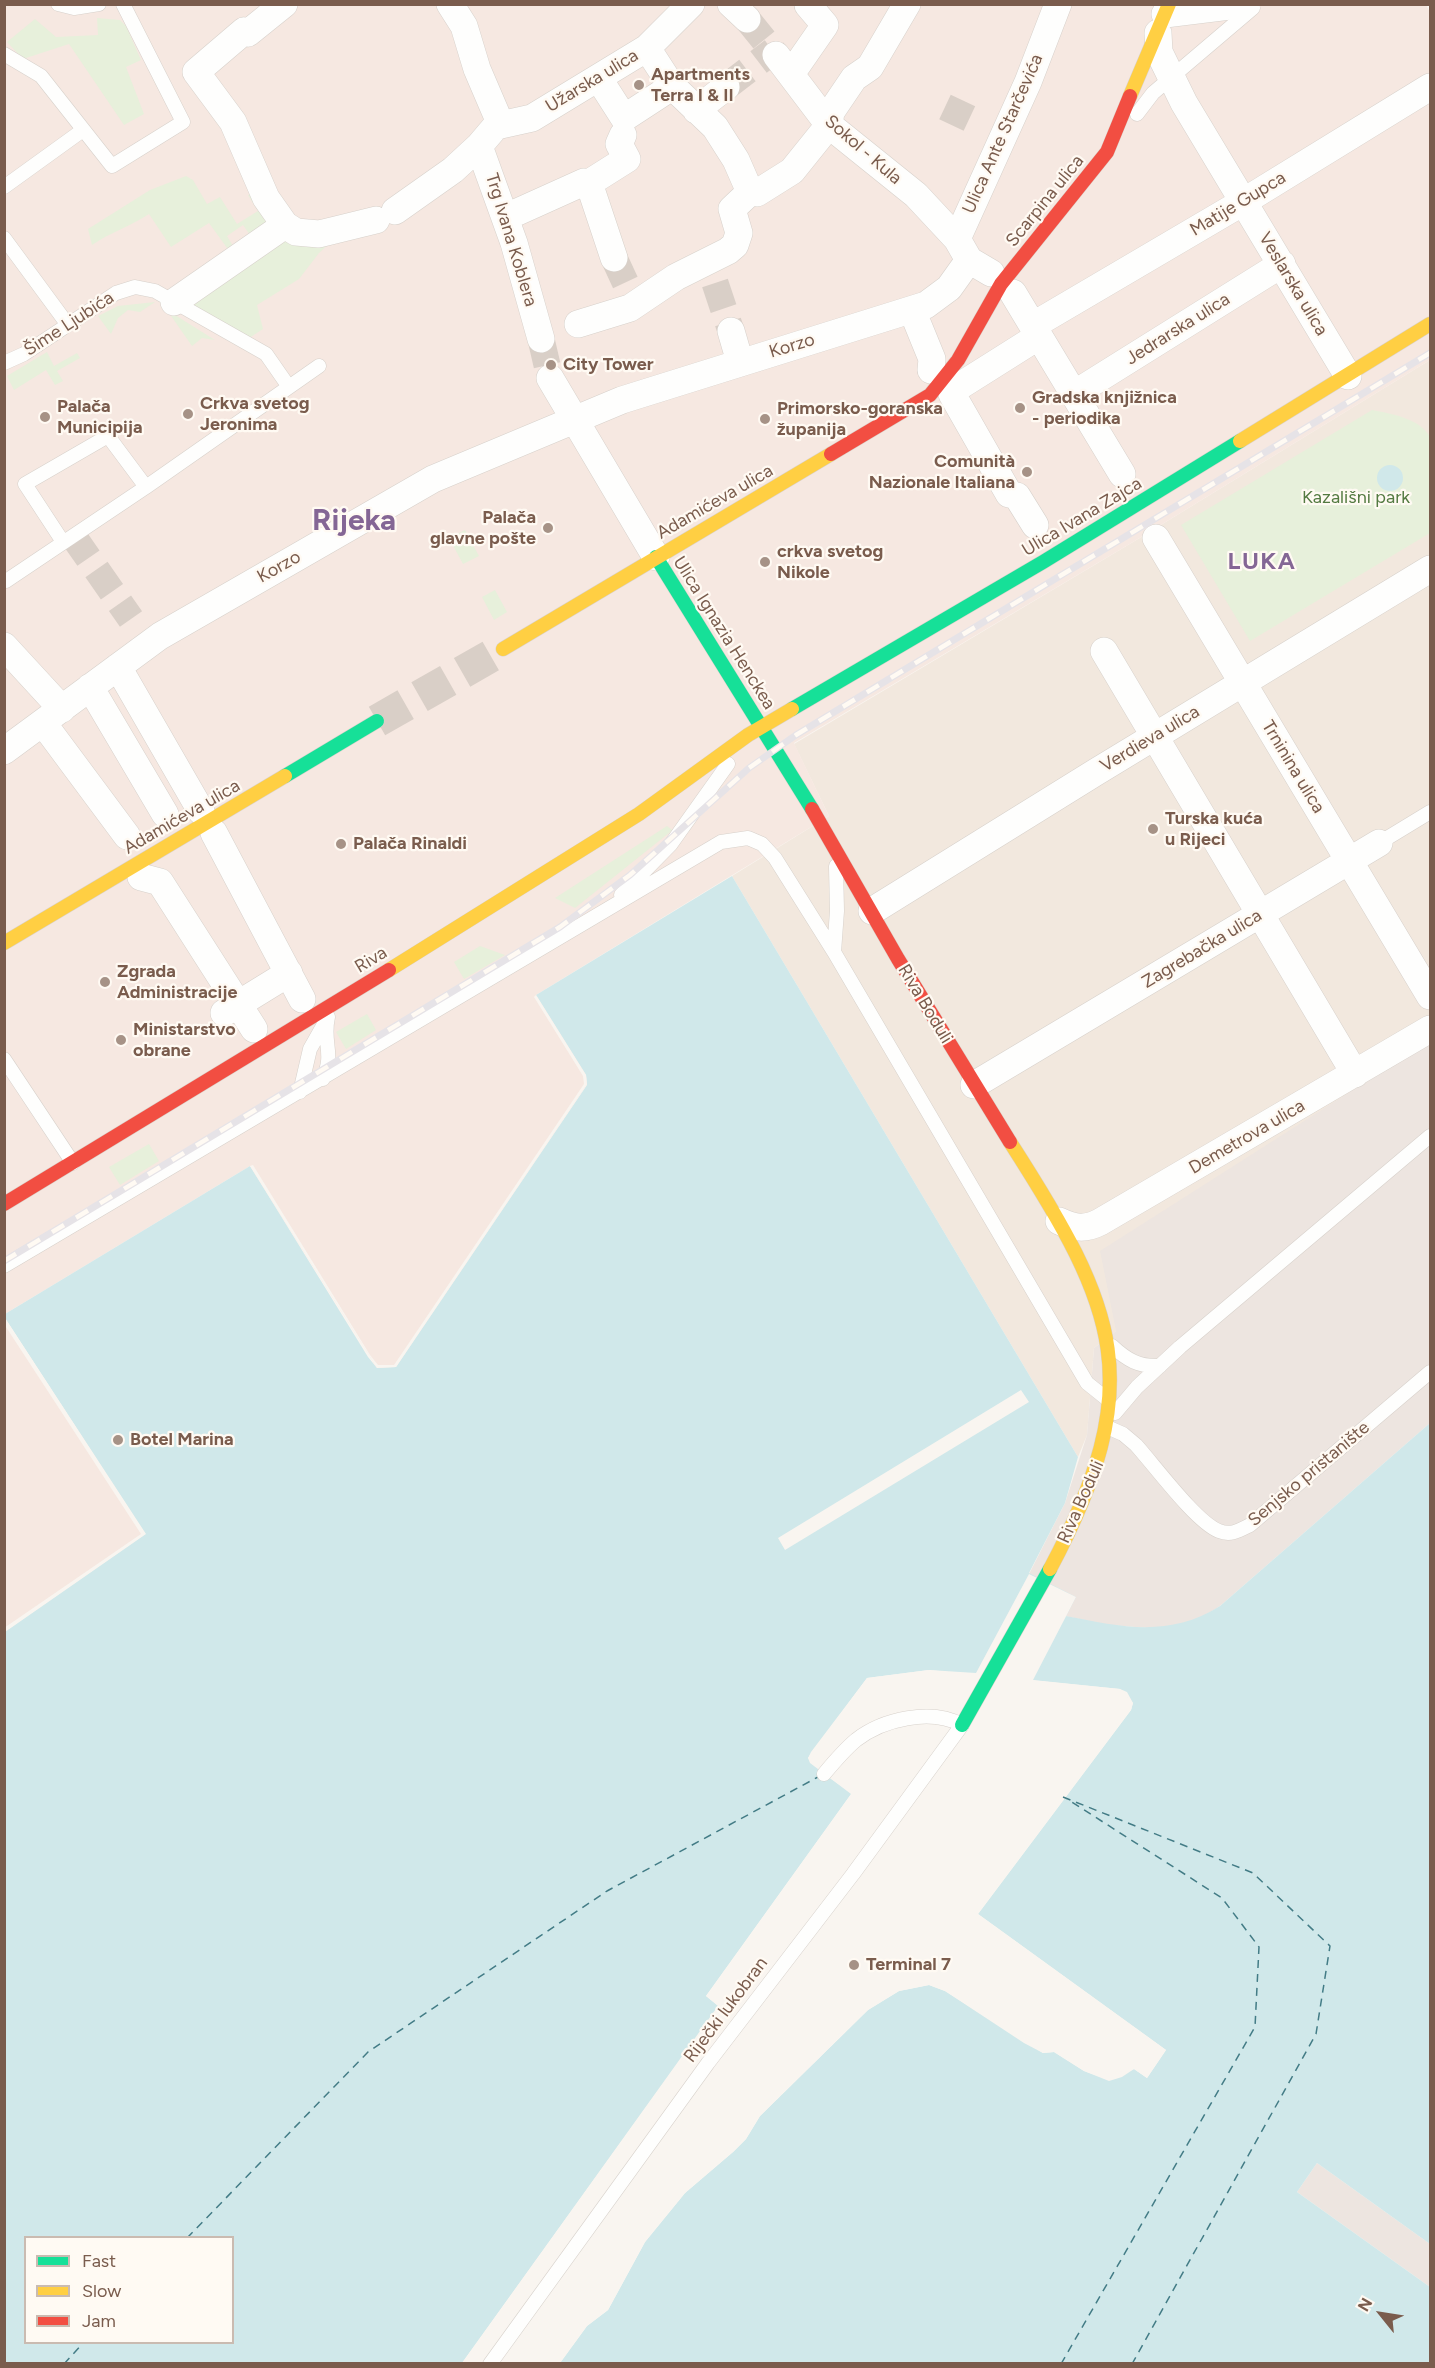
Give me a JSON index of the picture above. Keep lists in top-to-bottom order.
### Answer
{
  "streets": {
    "main road": [
      "Scarpina ulica",
      "Adamićeva ulica",
      "Ulica Ivana Zajca",
      "Ulica Ignazia Henckea",
      "Riva",
      "Riva Boduli",
      "Riječki lukobran"
    ],
    "street": [
      "Užarska ulica",
      "Ulica Ante Starčevića",
      "Sokol - Kula",
      "Matije Gupca",
      "Trg Ivana Koblera",
      "Veslarska ulica",
      "Jedrarska ulica",
      "Korzo",
      "Verdieva ulica",
      "Trninina ulica",
      "Zagrebačka ulica",
      "Demetrova ulica"
    ],
    "lane": ["Šime Ljubića", "Senjsko pristanište"]
  },
  "crossings": [
    ["Užarska ulica", "Trg Ivana Koblera"],
    ["Ulica Ante Starčevića", "Sokol - Kula"],
    ["Ulica Ante Starčevića", "Korzo"],
    ["Sokol - Kula", "Korzo"],
    ["Scarpina ulica", "Matije Gupca"],
    ["Scarpina ulica", "Veslarska ulica"],
    ["Scarpina ulica", "Adamićeva ulica"],
    ["Matije Gupca", "Veslarska ulica"],
    ["Matije Gupca", "Adamićeva ulica"],
    ["Veslarska ulica", "Jedrarska ulica"],
    ["Veslarska ulica", "Ulica Ivana Zajca"],
    ["Adamićeva ulica", "Ulica Ignazia Henckea"],
    ["Ulica Ivana Zajca", "Ulica Ignazia Henckea"],
    ["Ulica Ivana Zajca", "Riva"],
    ["Ulica Ivana Zajca", "Riva Boduli"],
    ["Ulica Ignazia Henckea", "Riva"],
    ["Ulica Ignazia Henckea", "Riva Boduli"],
    ["Verdieva ulica", "Trninina ulica"],
    ["Verdieva ulica", "Riva Boduli"],
    ["Trninina ulica", "Zagrebačka ulica"],
    ["Zagrebačka ulica", "Riva Boduli"],
    ["Riva", "Riva Boduli"],
    ["Riva Boduli", "Demetrova ulica"],
    ["Riva Boduli", "Senjsko pristanište"],
    ["Riva Boduli", "Riječki lukobran"]
  ],
  "districts": ["Rijeka", "LUKA"],
  "parks": ["Kazališni park"],
  "places": [
    "Apartments Terra I & II",
    "City Tower",
    "Gradska knjižnica - periodika",
    "Crkva svetog Jeronima",
    "Palača Municipija",
    "Primorsko-goranska županija",
    "Comunità Nazionale Italiana",
    "Palača glavne pošte",
    "crkva svetog Nikole",
    "Turska kuća u Rijeci",
    "Palača Rinaldi",
    "Zgrada Administracije",
    "Ministarstvo obrane",
    "Botel Marina",
    "Terminal 7"
  ],
  "legend": ["Fast", "Slow", "Jam"],
  "north": "top left"
}
